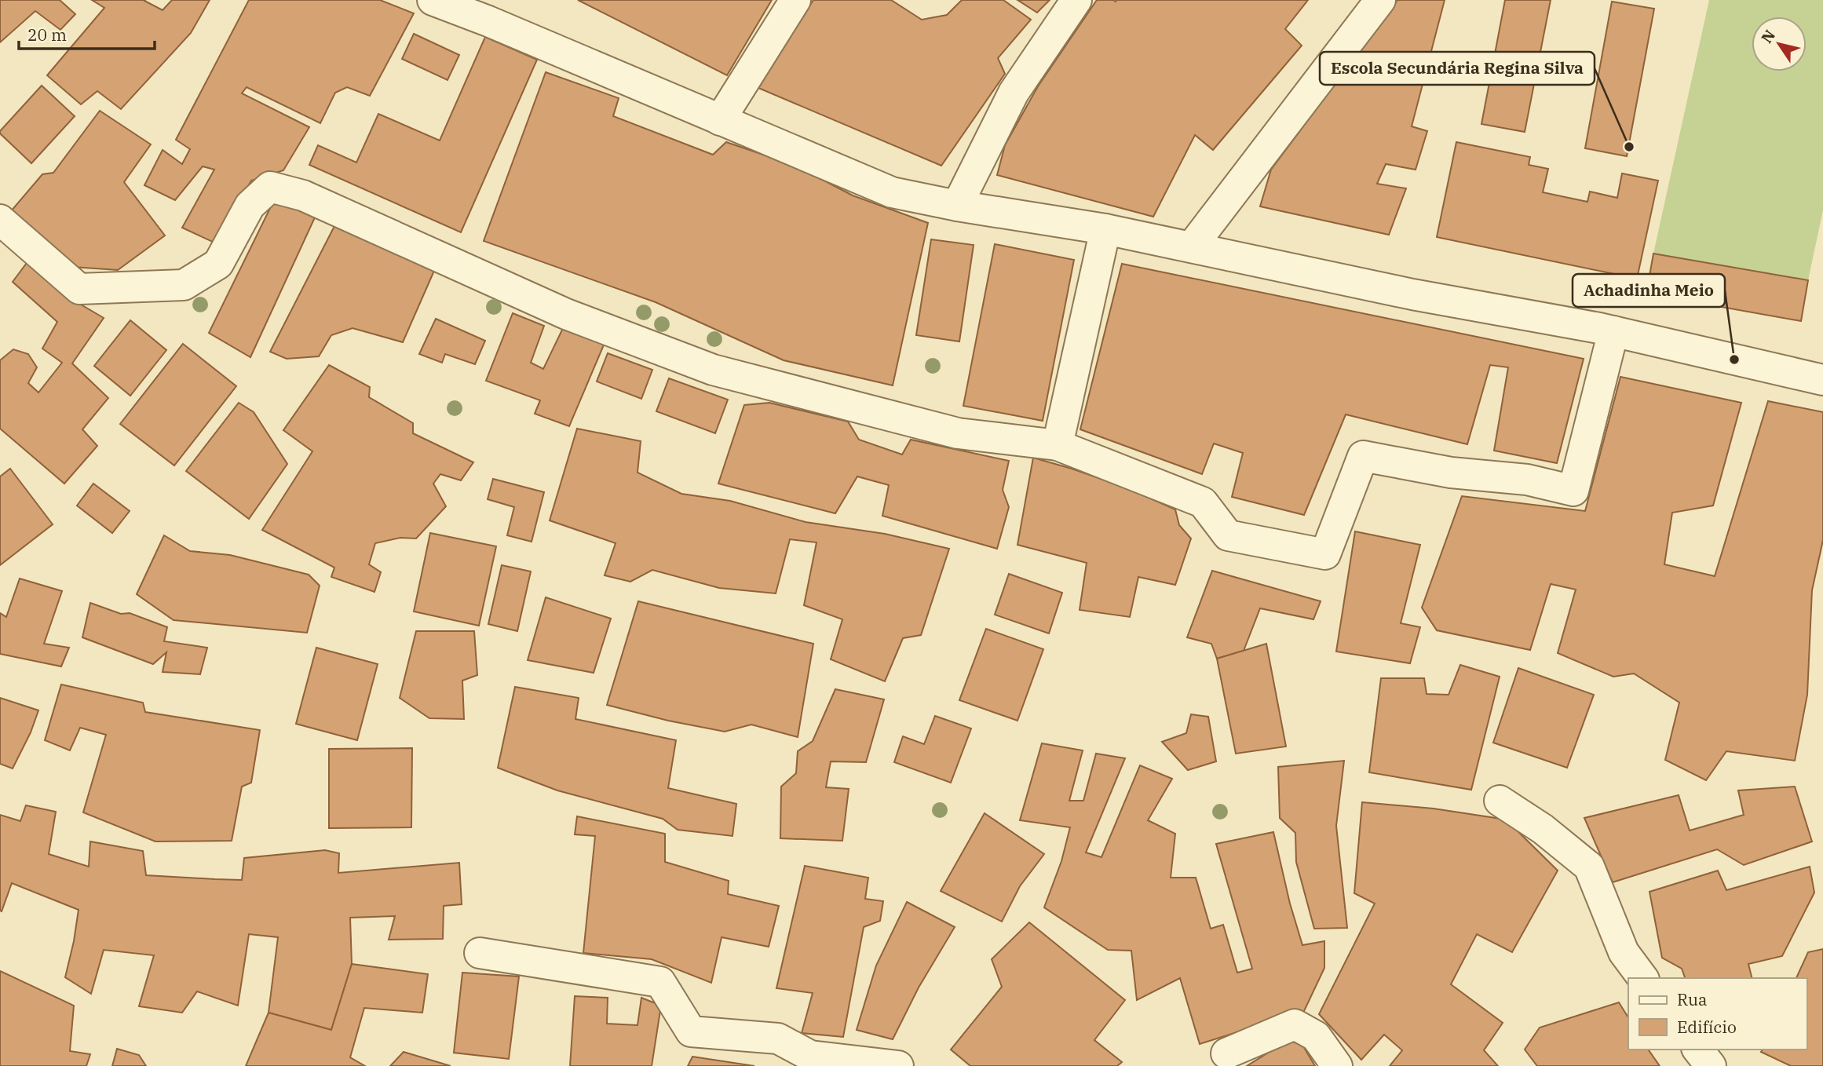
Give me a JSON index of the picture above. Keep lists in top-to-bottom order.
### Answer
{
  "places": ["Escola Secundária Regina Silva", "Achadinha Meio"],
  "legend": ["Rua", "Edifício"],
  "scale_bar": "20 m",
  "north": "top left"
}
